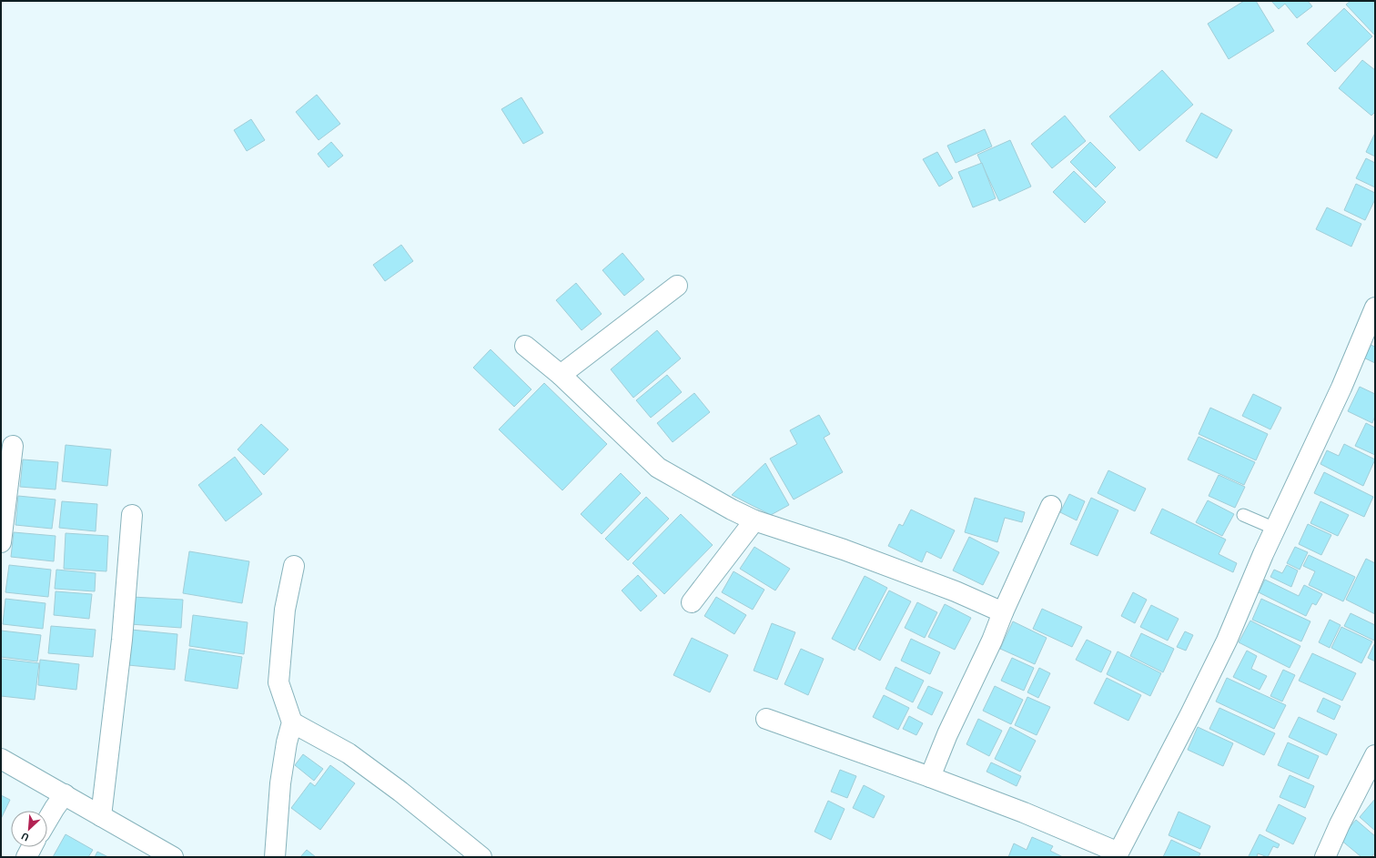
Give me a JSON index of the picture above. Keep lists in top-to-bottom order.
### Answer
{
  "north": "bottom left"
}
